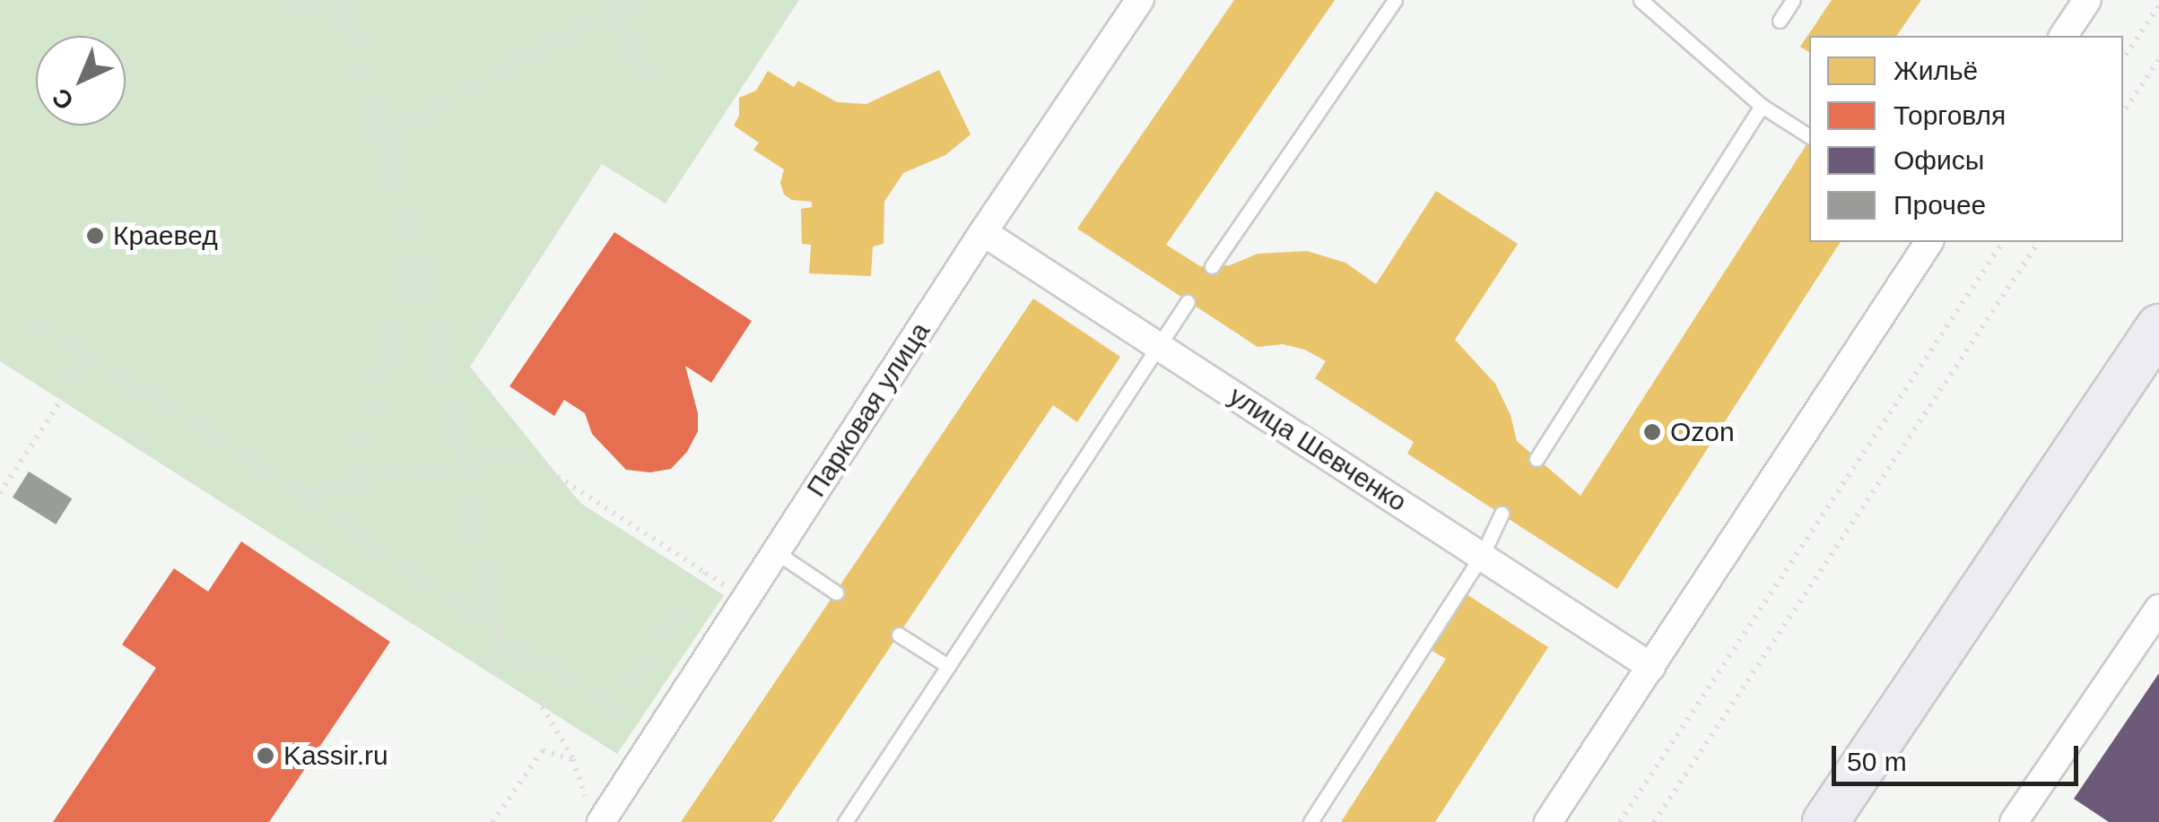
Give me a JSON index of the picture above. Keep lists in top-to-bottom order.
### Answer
{
  "streets": {
    "street": ["Парковая улица", "улица Шевченко"]
  },
  "crossings": [
    ["Парковая улица", "улица Шевченко"]
  ],
  "places": ["Краевед", "Ozon", "Kassir.ru"],
  "legend": [
    "Жильё",
    "Торговля",
    "Офисы",
    "Прочее"
  ],
  "scale_bar": "50 m",
  "north": "bottom left"
}
